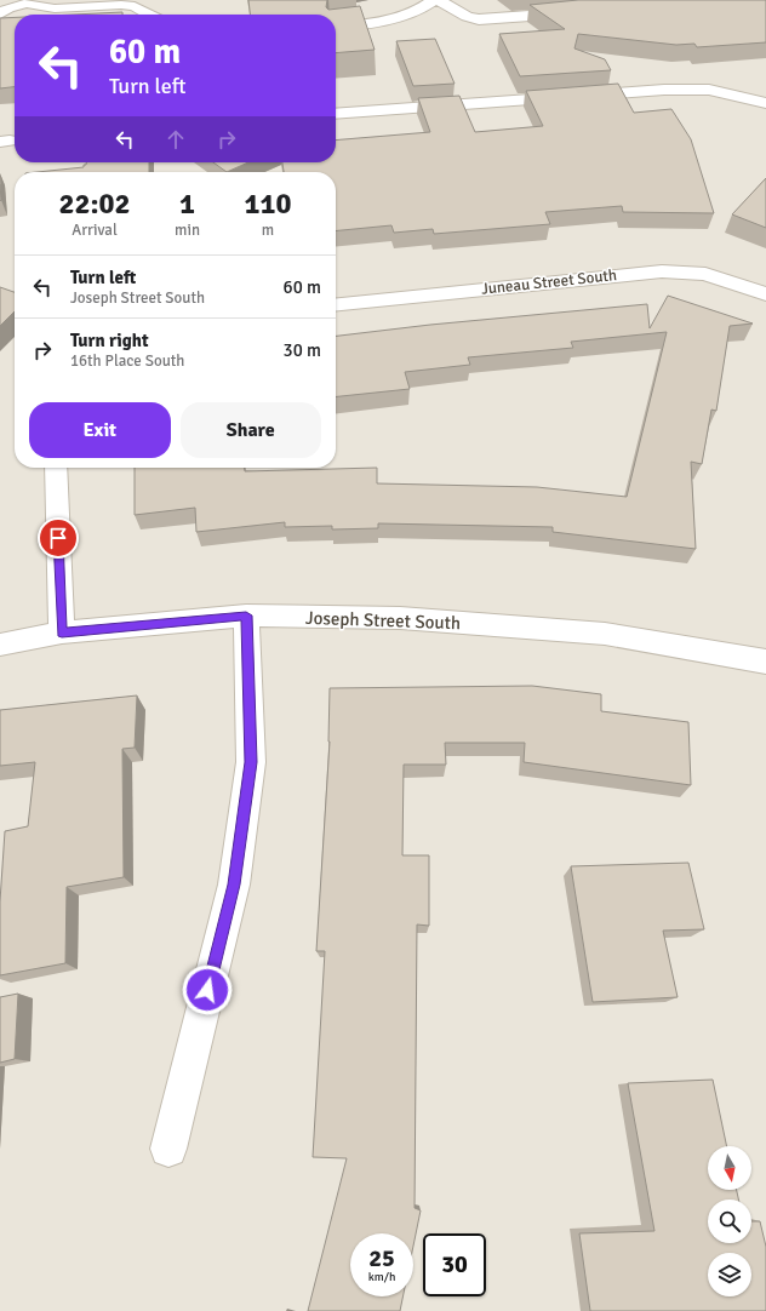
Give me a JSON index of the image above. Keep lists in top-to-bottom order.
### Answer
{
  "streets": {
    "street": ["Juneau Street South", "Joseph Street South"]
  },
  "north": "bottom",
  "page": {
    "turn": ["60 m", "Turn left"],
    "eta": [
      "22:02",
      "Arrival",
      "1",
      "min",
      "110",
      "m"
    ],
    "list": [
      {
        "name": "Turn left",
        "note": "Joseph Street South",
        "value": "60 m"
      },
      {
        "name": "Turn right",
        "note": "16th Place South",
        "value": "30 m"
      }
    ],
    "buttons": ["Exit", "Share"],
    "speed": "25 km/h",
    "limit": "30"
  }
}
